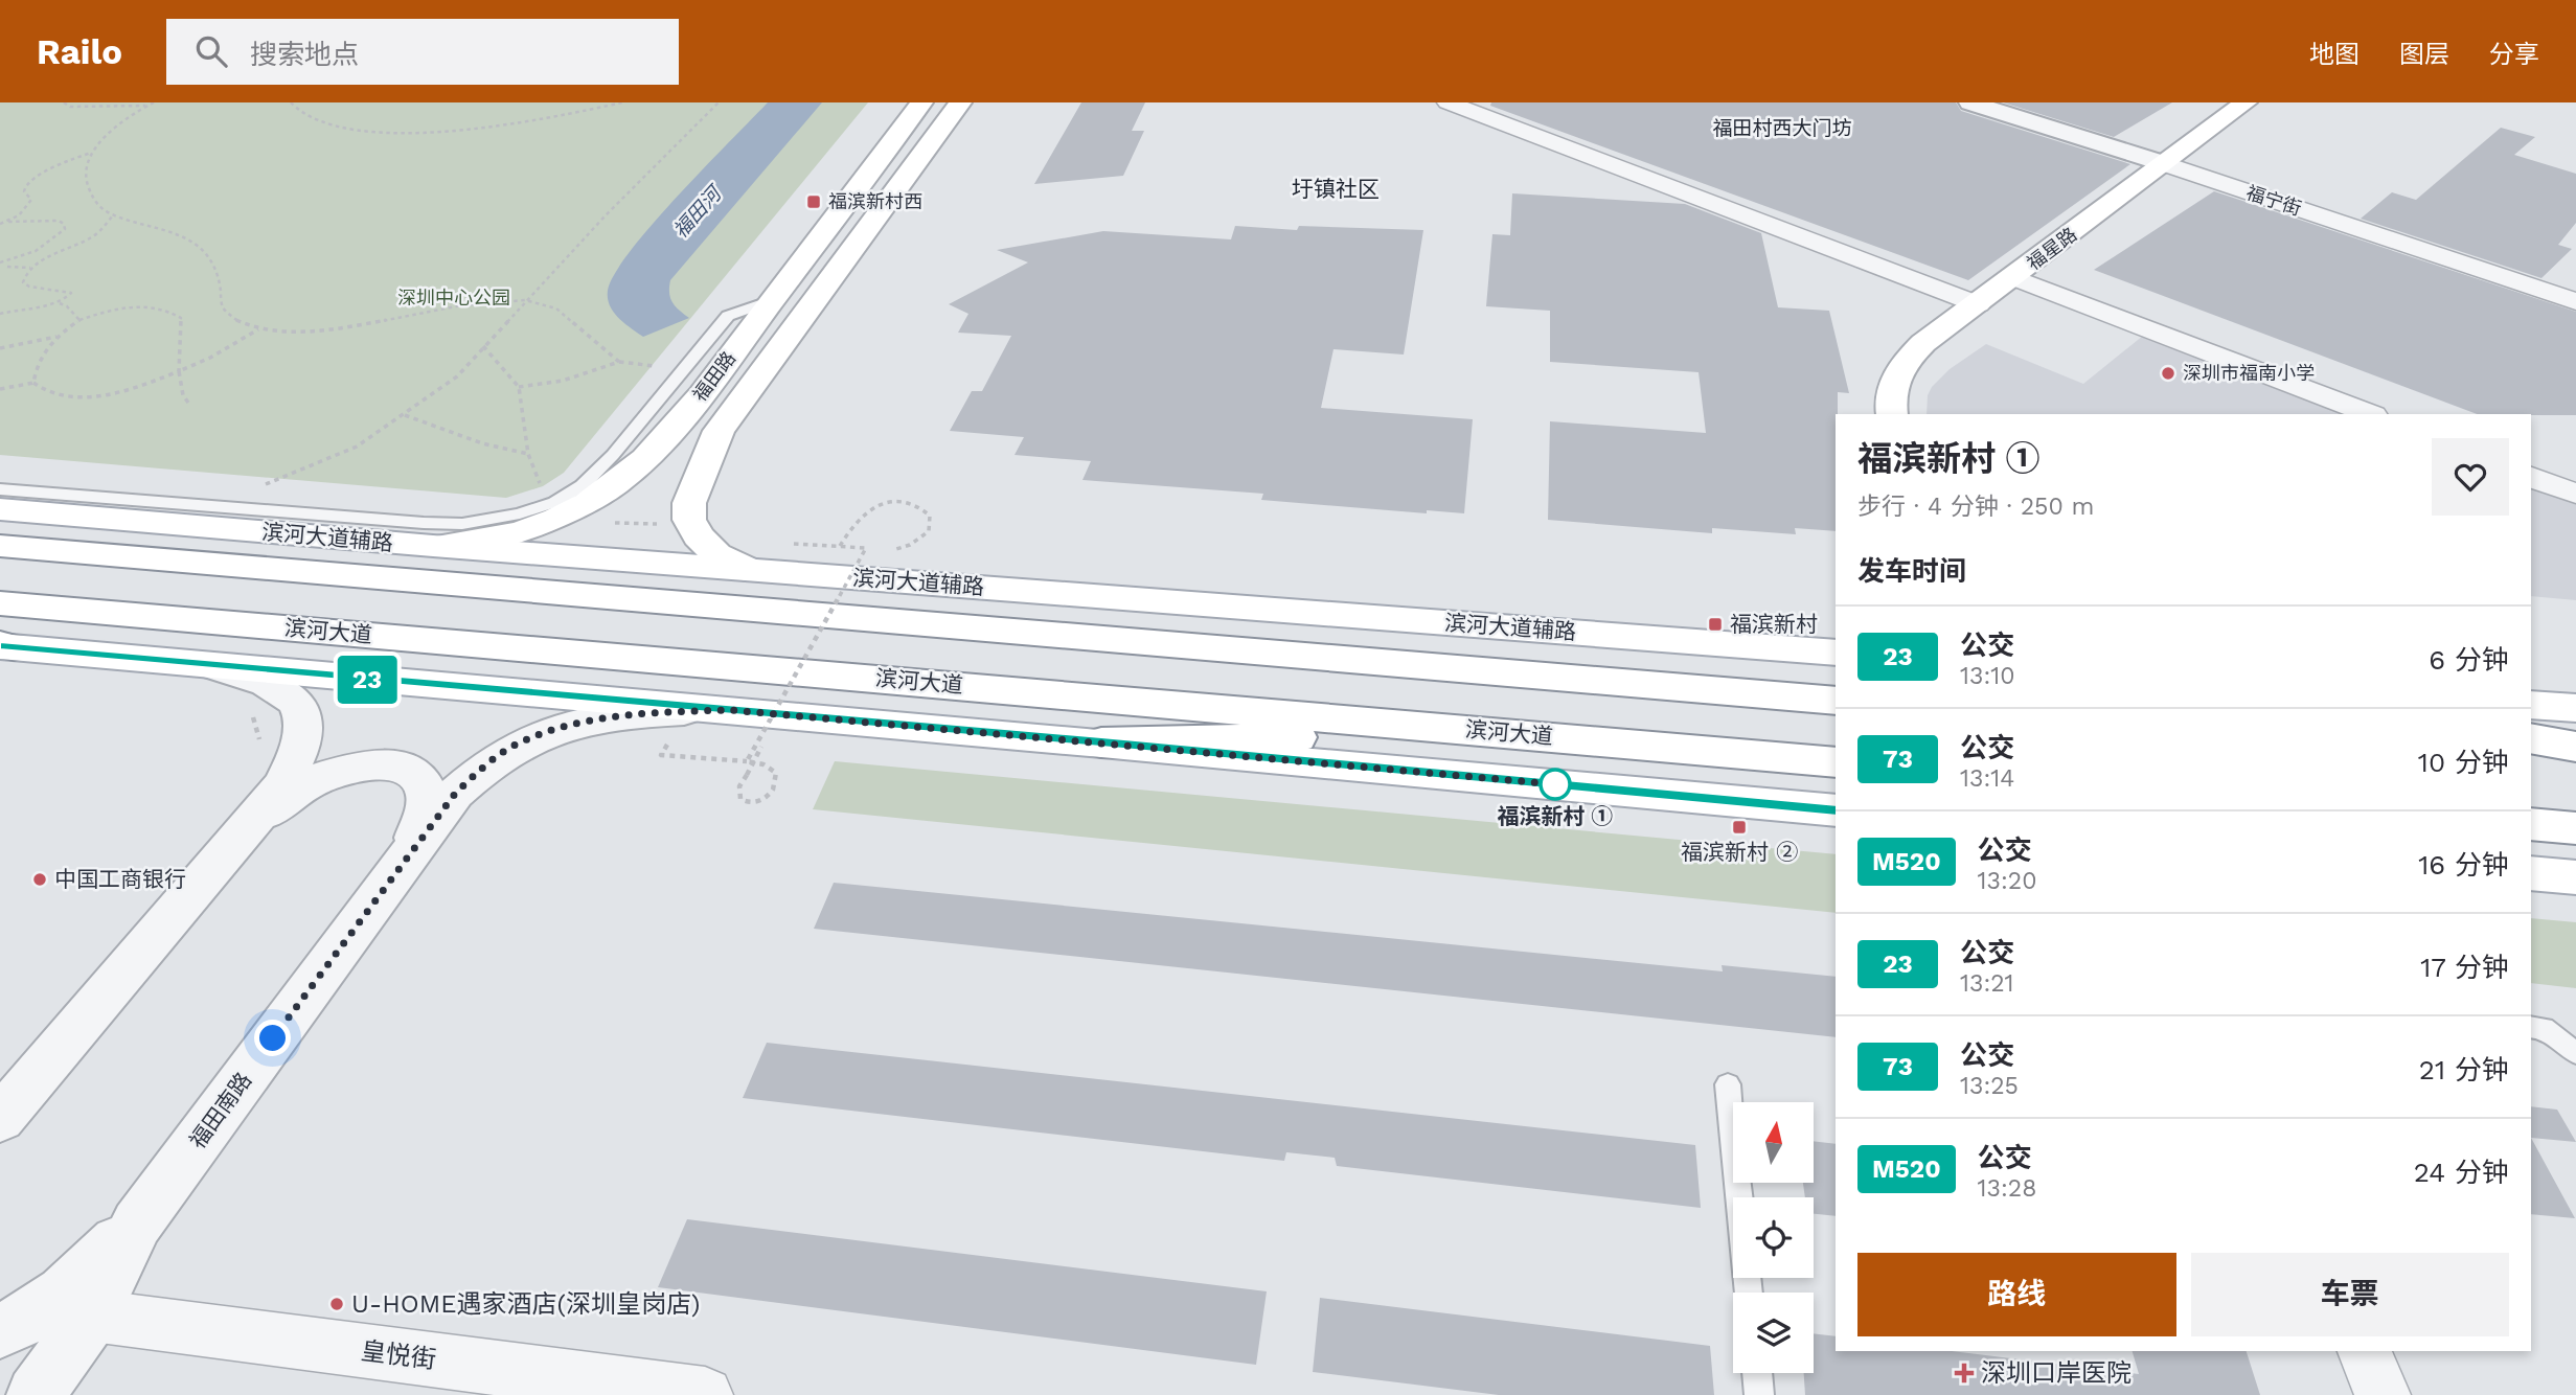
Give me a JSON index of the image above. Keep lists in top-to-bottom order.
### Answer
{
  "streets": {
    "main road": [
      "福星路",
      "福田路",
      "滨河大道辅路",
      "滨河大道"
    ],
    "street": ["福宁街", "福田南路", "皇悦街"]
  },
  "crossings": [
    ["福宁街", "福星路"],
    ["福田路", "滨河大道辅路"],
    ["福田南路", "皇悦街"]
  ],
  "districts": ["福田村西大门坊", "圩镇社区"],
  "water": ["福田河"],
  "parks": ["深圳中心公园"],
  "places": {
    "transit": ["福滨新村西", "福滨新村", "福滨新村 ②"],
    "other": [
      "深圳市福南小学",
      "福滨新村 ①",
      "中国工商银行",
      "U-HOME遇家酒店(深圳皇岗店)"
    ],
    "health": ["深圳口岸医院"]
  },
  "lines": ["bus line 23"],
  "north": "top",
  "page": {
    "header": "Railo",
    "search": "搜索地点",
    "nav": ["地图", "图层", "分享"],
    "on_map": "23",
    "heading": [
      ["福滨新村 ①", "步行 · 4 分钟 · 250 m"],
      "发车时间"
    ],
    "list": [
      {
        "mark": "23",
        "name": "公交",
        "note": "13:10",
        "value": "6 分钟"
      },
      {
        "mark": "73",
        "name": "公交",
        "note": "13:14",
        "value": "10 分钟"
      },
      {
        "mark": "M520",
        "name": "公交",
        "note": "13:20",
        "value": "16 分钟"
      },
      {
        "mark": "23",
        "name": "公交",
        "note": "13:21",
        "value": "17 分钟"
      },
      {
        "mark": "73",
        "name": "公交",
        "note": "13:25",
        "value": "21 分钟"
      },
      {
        "mark": "M520",
        "name": "公交",
        "note": "13:28",
        "value": "24 分钟"
      }
    ],
    "buttons": ["路线", "车票"]
  }
}
